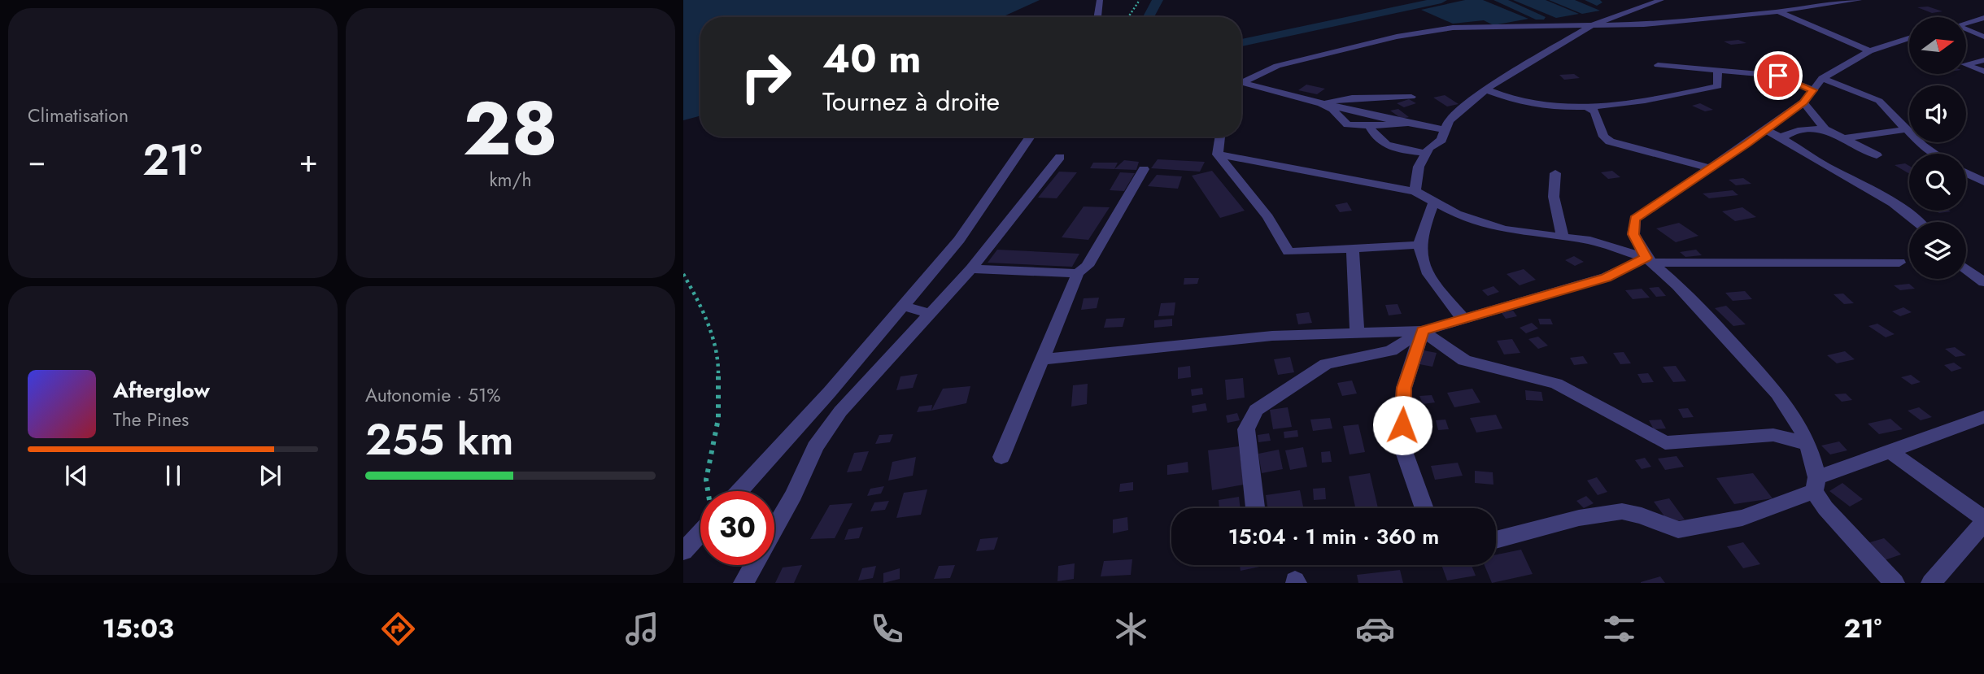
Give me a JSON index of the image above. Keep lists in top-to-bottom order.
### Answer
{
  "north": "right",
  "page": {
    "tile": [
      "Climatisation",
      ["28", "km/h"],
      ["Autonomie · 51%", "255 km"]
    ],
    "turn": ["40 m", "Tournez à droite"],
    "heat": ["−", "21°", "+"],
    "song": ["Afterglow", "The Pines"],
    "limit": "30",
    "trip": "15:04 · 1 min · 360 m",
    "tabs": ["15:03", "21°"]
  }
}
